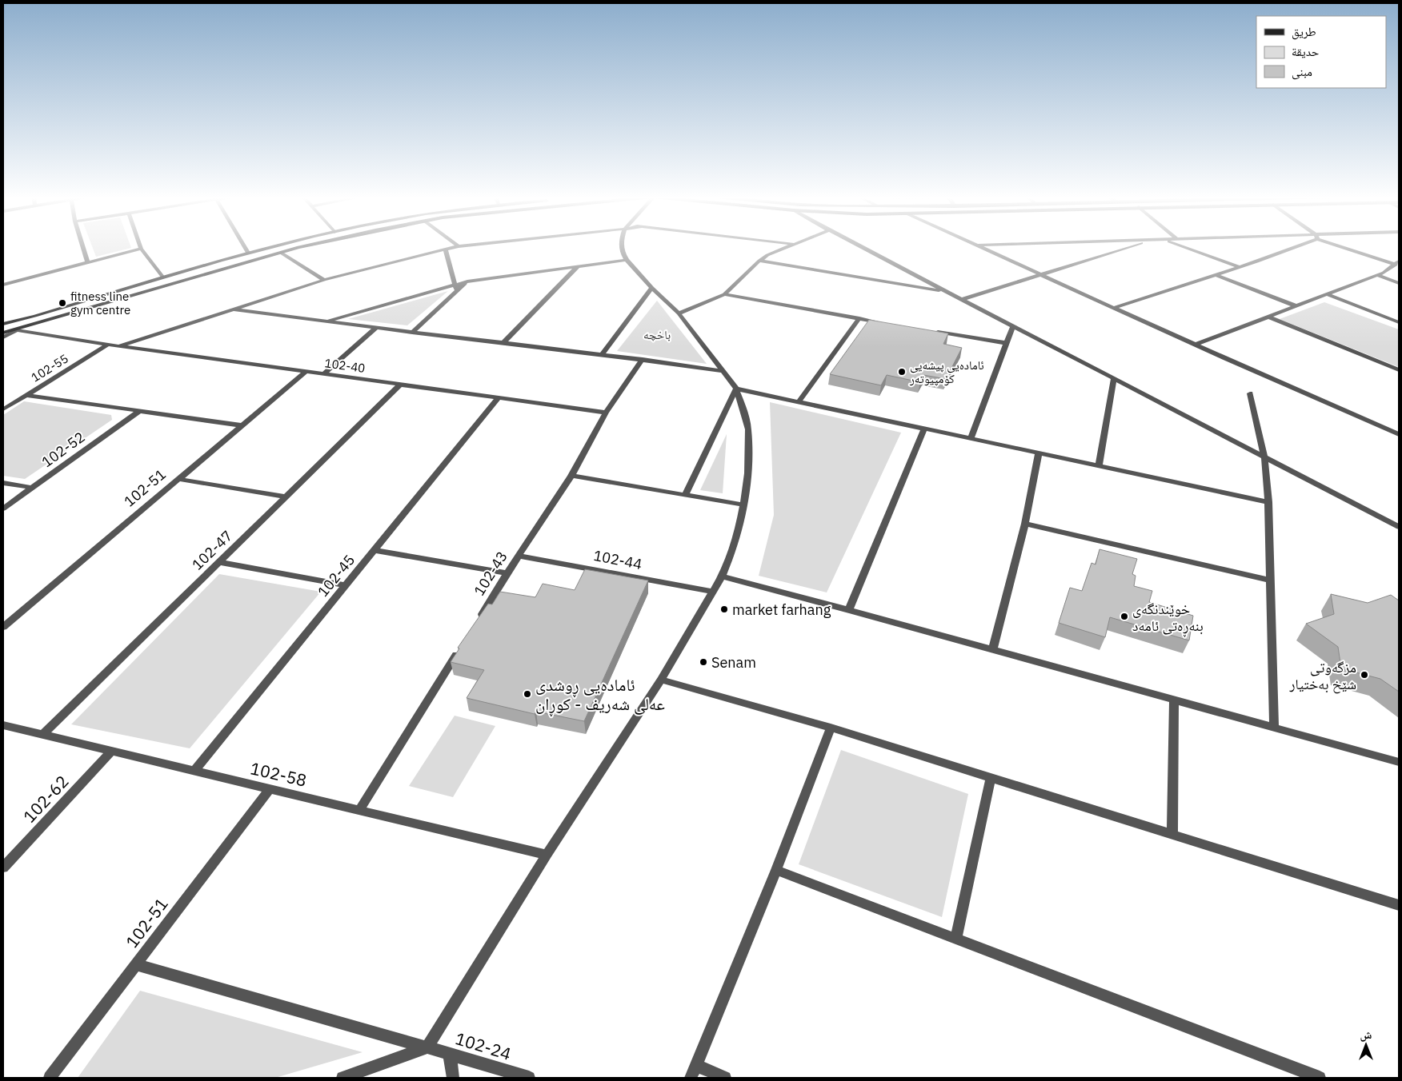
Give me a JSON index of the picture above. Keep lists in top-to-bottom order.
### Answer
{
  "streets": {
    "street": [
      "102-40",
      "102-55",
      "102-52",
      "102-51",
      "102-47",
      "102-44",
      "102-43",
      "102-45",
      "102-58",
      "102-62",
      "102-24"
    ]
  },
  "crossings": [
    ["102-40", "102-55"],
    ["102-40", "102-51"],
    ["102-40", "102-47"],
    ["102-40", "102-43"],
    ["102-40", "102-45"],
    ["102-51", "102-58"],
    ["102-51", "102-24"],
    ["102-47", "102-58"],
    ["102-44", "102-43"],
    ["102-45", "102-58"],
    ["102-58", "102-62"]
  ],
  "parks": ["باخچە"],
  "places": [
    "fitness line gym centre",
    "ئامادەیی پیشەیی کۆمپیوتەر",
    "market farhang",
    "خوێندنگەی بنەڕەتی ئامەد",
    "Senam",
    "مزگەوتی شێخ بەختیار",
    "ئامادەیی ڕوشدی عەلی شەریف - کوڕان"
  ],
  "legend": ["طريق", "حديقة", "مبنى"],
  "north": "top"
}
